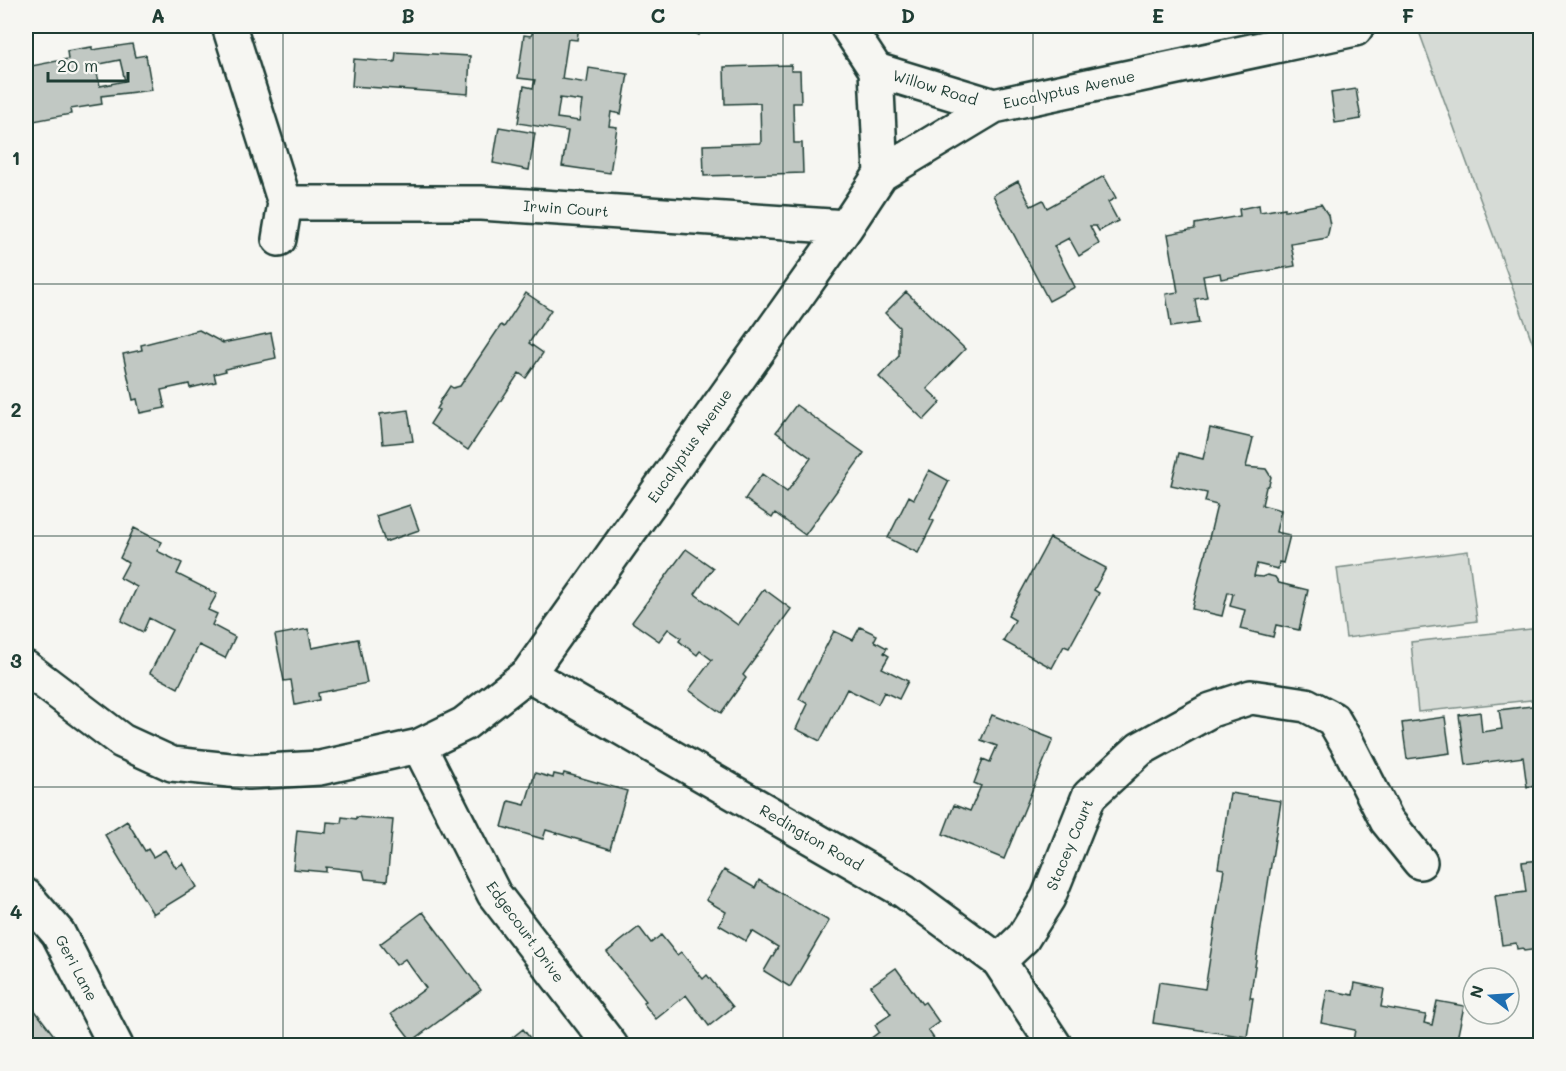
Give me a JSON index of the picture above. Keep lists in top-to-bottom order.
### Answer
{
  "streets": {
    "street": [
      "Willow Road",
      "Eucalyptus Avenue",
      "Irwin Court",
      "Redington Road",
      "Stacey Court",
      "Edgecourt Drive",
      "Geri Lane"
    ]
  },
  "crossings": [
    ["Willow Road", "Eucalyptus Avenue"],
    ["Eucalyptus Avenue", "Irwin Court"],
    ["Eucalyptus Avenue", "Redington Road"],
    ["Eucalyptus Avenue", "Edgecourt Drive"],
    ["Redington Road", "Stacey Court"]
  ],
  "scale_bar": "20 m",
  "north": "left",
  "grid": {
    "columns": [
      "A",
      "B",
      "C",
      "D",
      "E",
      "F"
    ],
    "rows": [
      "1",
      "2",
      "3",
      "4"
    ]
  }
}
